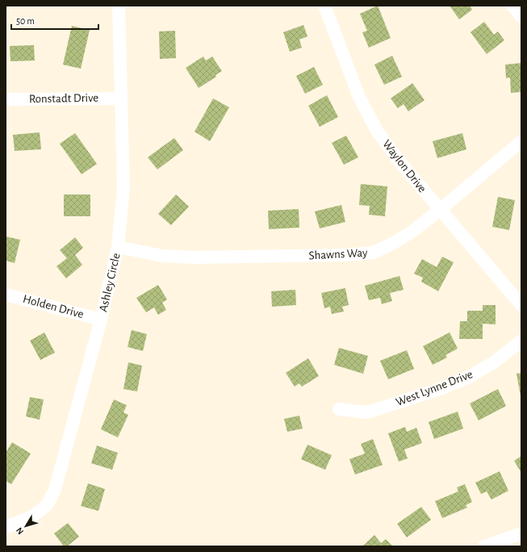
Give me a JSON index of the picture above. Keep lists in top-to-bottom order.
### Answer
{
  "streets": {
    "street": [
      "Ronstadt Drive",
      "Waylon Drive",
      "Shawns Way",
      "Ashley Circle",
      "Holden Drive",
      "West Lynne Drive"
    ]
  },
  "crossings": [
    ["Ronstadt Drive", "Ashley Circle"],
    ["Waylon Drive", "Shawns Way"],
    ["Shawns Way", "Ashley Circle"],
    ["Ashley Circle", "Holden Drive"]
  ],
  "scale_bar": "50 m",
  "north": "bottom left"
}
